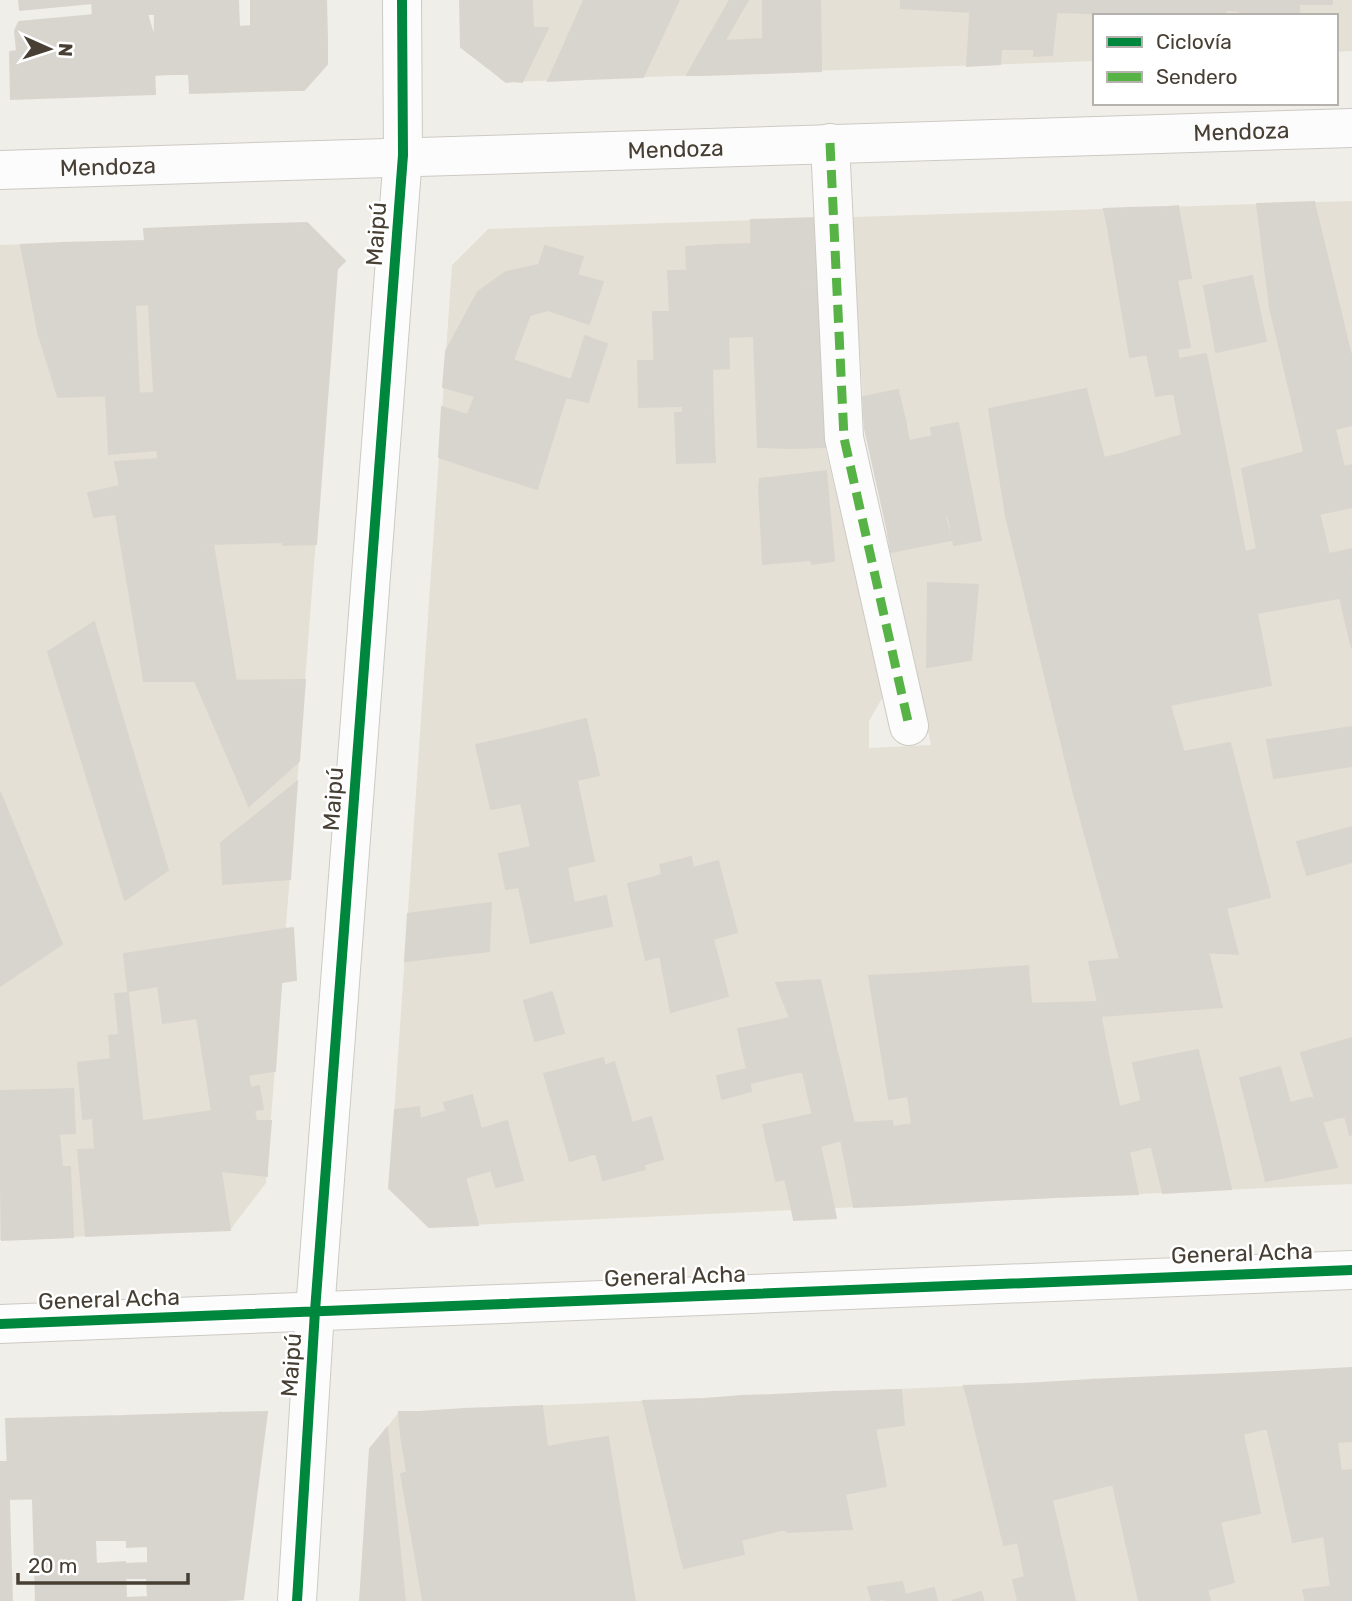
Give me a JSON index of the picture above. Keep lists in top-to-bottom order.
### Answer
{
  "streets": {
    "street": ["Mendoza", "Maipú", "General Acha"]
  },
  "crossings": [
    ["Mendoza", "Maipú"],
    ["Maipú", "General Acha"]
  ],
  "legend": ["Ciclovía", "Sendero"],
  "scale_bar": "20 m",
  "north": "right"
}
